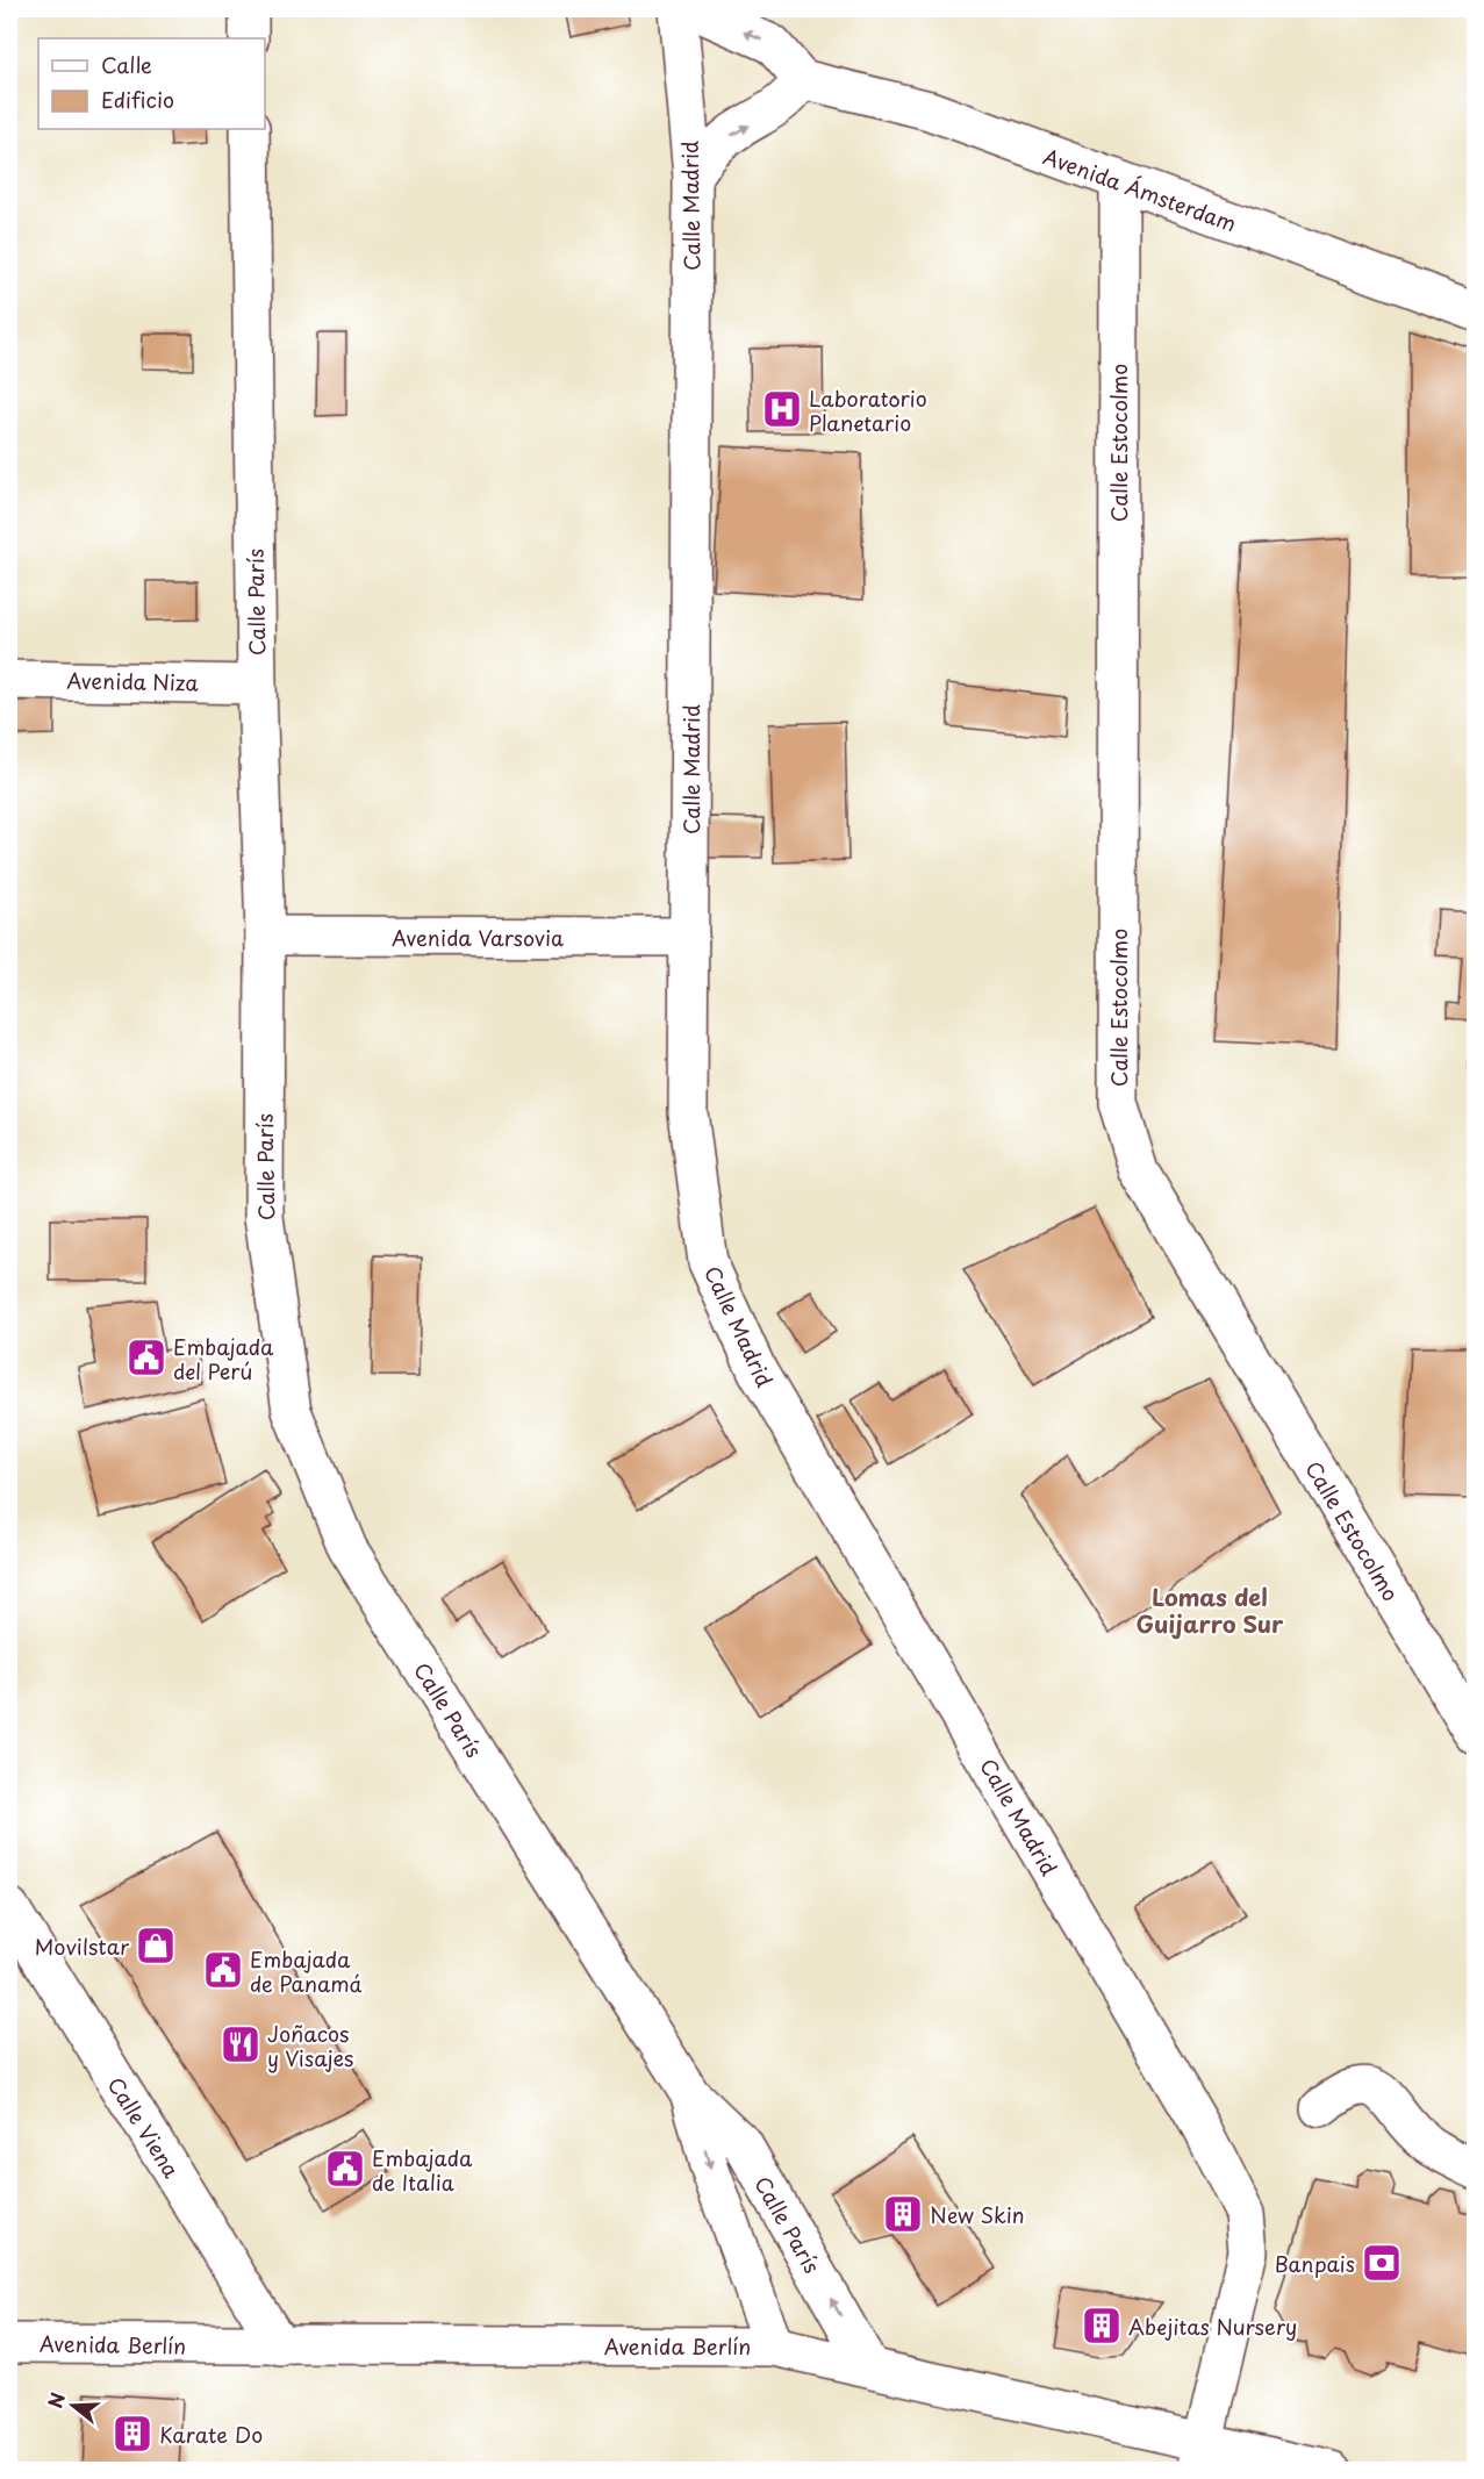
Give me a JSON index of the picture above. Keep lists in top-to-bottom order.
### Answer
{
  "streets": {
    "street": [
      "Avenida Ámsterdam",
      "Calle Madrid",
      "Calle Estocolmo",
      "Calle París",
      "Avenida Niza",
      "Avenida Varsovia",
      "Calle Viena",
      "Avenida Berlín"
    ]
  },
  "crossings": [
    ["Avenida Ámsterdam", "Calle Estocolmo"],
    ["Calle Madrid", "Avenida Varsovia"],
    ["Calle Madrid", "Avenida Berlín"],
    ["Calle París", "Avenida Niza"],
    ["Calle París", "Avenida Varsovia"],
    ["Calle París", "Avenida Berlín"],
    ["Calle Viena", "Avenida Berlín"]
  ],
  "districts": ["Lomas del Guijarro Sur"],
  "places": {
    "hospital": ["Laboratorio Planetario"],
    "public building": ["Embajada del Perú", "Embajada de Panamá", "Embajada de Italia"],
    "shop": ["Movilstar"],
    "restaurant": ["Joñacos y Visajes"],
    "building": ["New Skin", "Abejitas Nursery", "Karate Do"],
    "bank": ["Banpais"]
  },
  "legend": ["Calle", "Edificio"],
  "north": "left"
}
